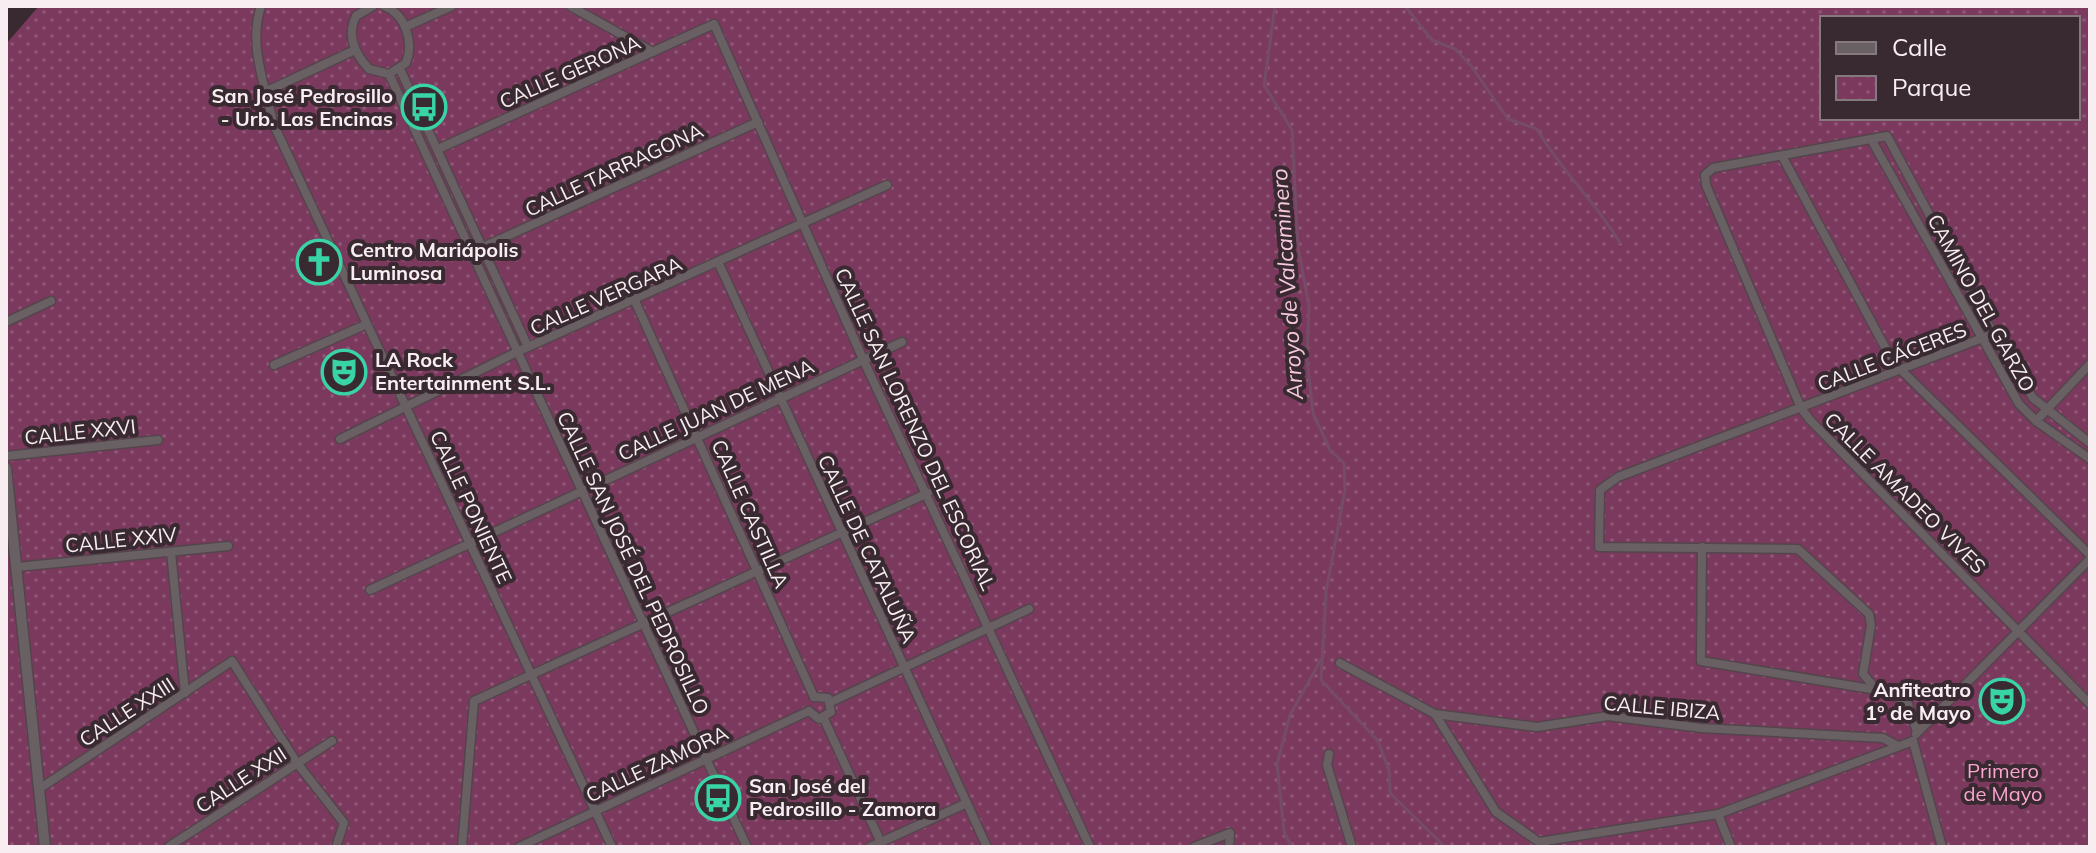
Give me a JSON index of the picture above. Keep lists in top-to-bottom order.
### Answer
{
  "streets": {
    "street": [
      "CALLE GERONA",
      "CALLE TARRAGONA",
      "CALLE VERGARA",
      "CAMINO DEL GARZO",
      "CALLE CÁCERES",
      "CALLE JUAN DE MENA",
      "CALLE SAN LORENZO DEL ESCORIAL",
      "CALLE XXVI",
      "CALLE AMADEO VIVES",
      "CALLE PONIENTE",
      "CALLE CASTILLA",
      "CALLE XXIV",
      "CALLE DE CATALUÑA",
      "CALLE SAN JOSÉ DEL PEDROSILLO",
      "CALLE IBIZA",
      "CALLE XXIII",
      "CALLE ZAMORA",
      "CALLE XXII"
    ]
  },
  "crossings": [
    ["CALLE GERONA", "CALLE SAN LORENZO DEL ESCORIAL"],
    ["CALLE GERONA", "CALLE SAN JOSÉ DEL PEDROSILLO"],
    ["CALLE TARRAGONA", "CALLE SAN LORENZO DEL ESCORIAL"],
    ["CALLE TARRAGONA", "CALLE SAN JOSÉ DEL PEDROSILLO"],
    ["CALLE VERGARA", "CALLE SAN LORENZO DEL ESCORIAL"],
    ["CALLE VERGARA", "CALLE PONIENTE"],
    ["CALLE VERGARA", "CALLE CASTILLA"],
    ["CALLE VERGARA", "CALLE DE CATALUÑA"],
    ["CALLE VERGARA", "CALLE SAN JOSÉ DEL PEDROSILLO"],
    ["CAMINO DEL GARZO", "CALLE CÁCERES"],
    ["CALLE CÁCERES", "CALLE AMADEO VIVES"],
    ["CALLE JUAN DE MENA", "CALLE SAN LORENZO DEL ESCORIAL"],
    ["CALLE JUAN DE MENA", "CALLE PONIENTE"],
    ["CALLE JUAN DE MENA", "CALLE CASTILLA"],
    ["CALLE JUAN DE MENA", "CALLE DE CATALUÑA"],
    ["CALLE JUAN DE MENA", "CALLE SAN JOSÉ DEL PEDROSILLO"],
    ["CALLE PONIENTE", "CALLE ZAMORA"],
    ["CALLE CASTILLA", "CALLE ZAMORA"],
    ["CALLE SAN JOSÉ DEL PEDROSILLO", "CALLE ZAMORA"],
    ["CALLE XXIII", "CALLE XXII"]
  ],
  "water": ["Arroyo de Valcaminero"],
  "parks": ["Primero de Mayo"],
  "places": {
    "bus stop": ["San José Pedrosillo - Urb. Las Encinas", "San José del Pedrosillo - Zamora"],
    "church": ["Centro Mariápolis Luminosa"],
    "theatre": ["LA Rock Entertainment S.L.", "Anfiteatro 1° de Mayo"]
  },
  "legend": ["Calle", "Parque"]
}
